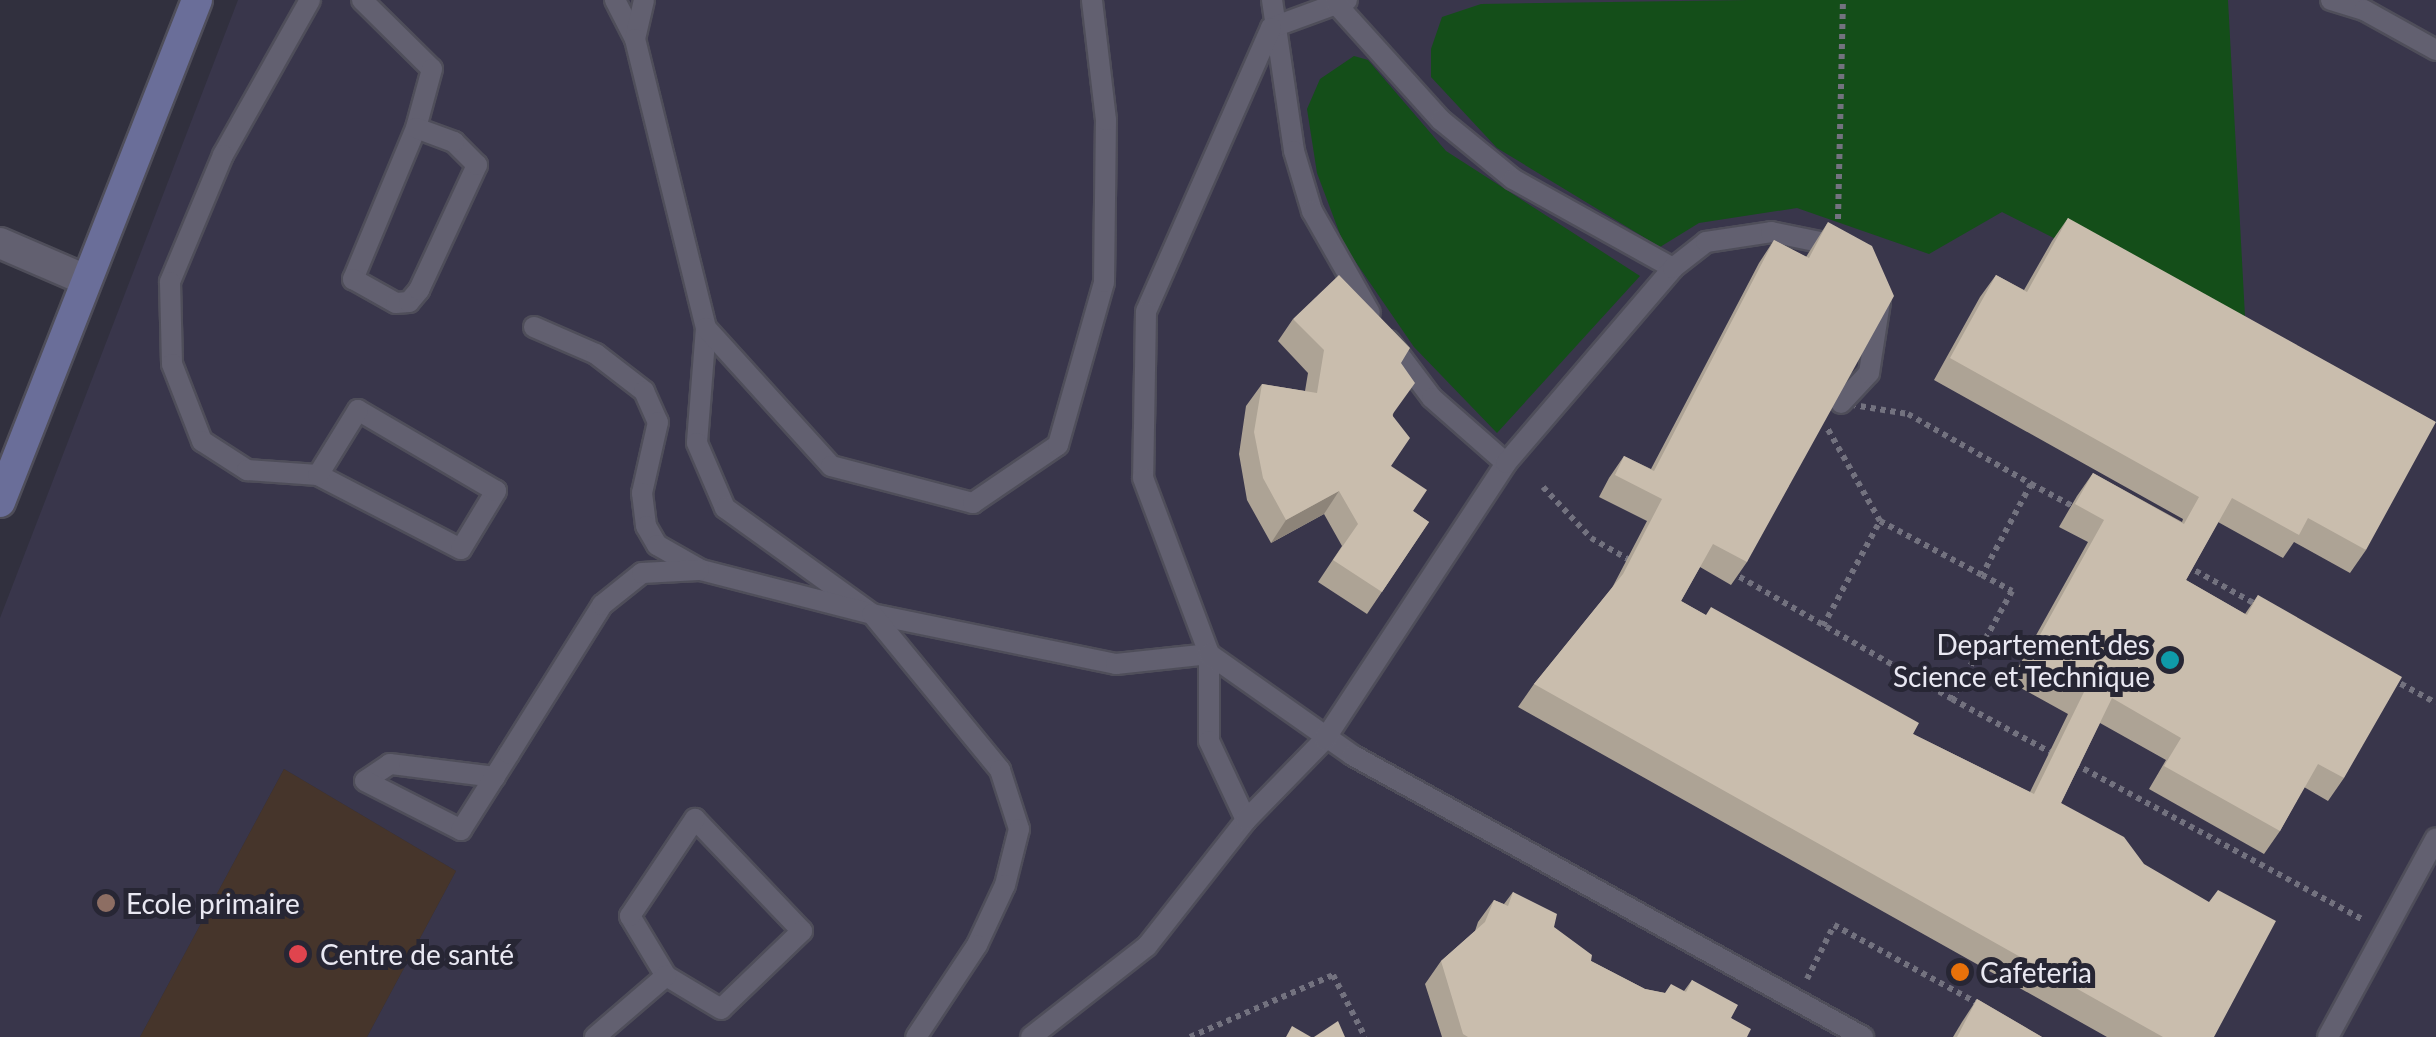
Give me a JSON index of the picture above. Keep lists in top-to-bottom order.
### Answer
{
  "places": [
    "Departement des Science et Technique",
    "Ecole primaire",
    "Centre de santé",
    "Cafeteria"
  ]
}
